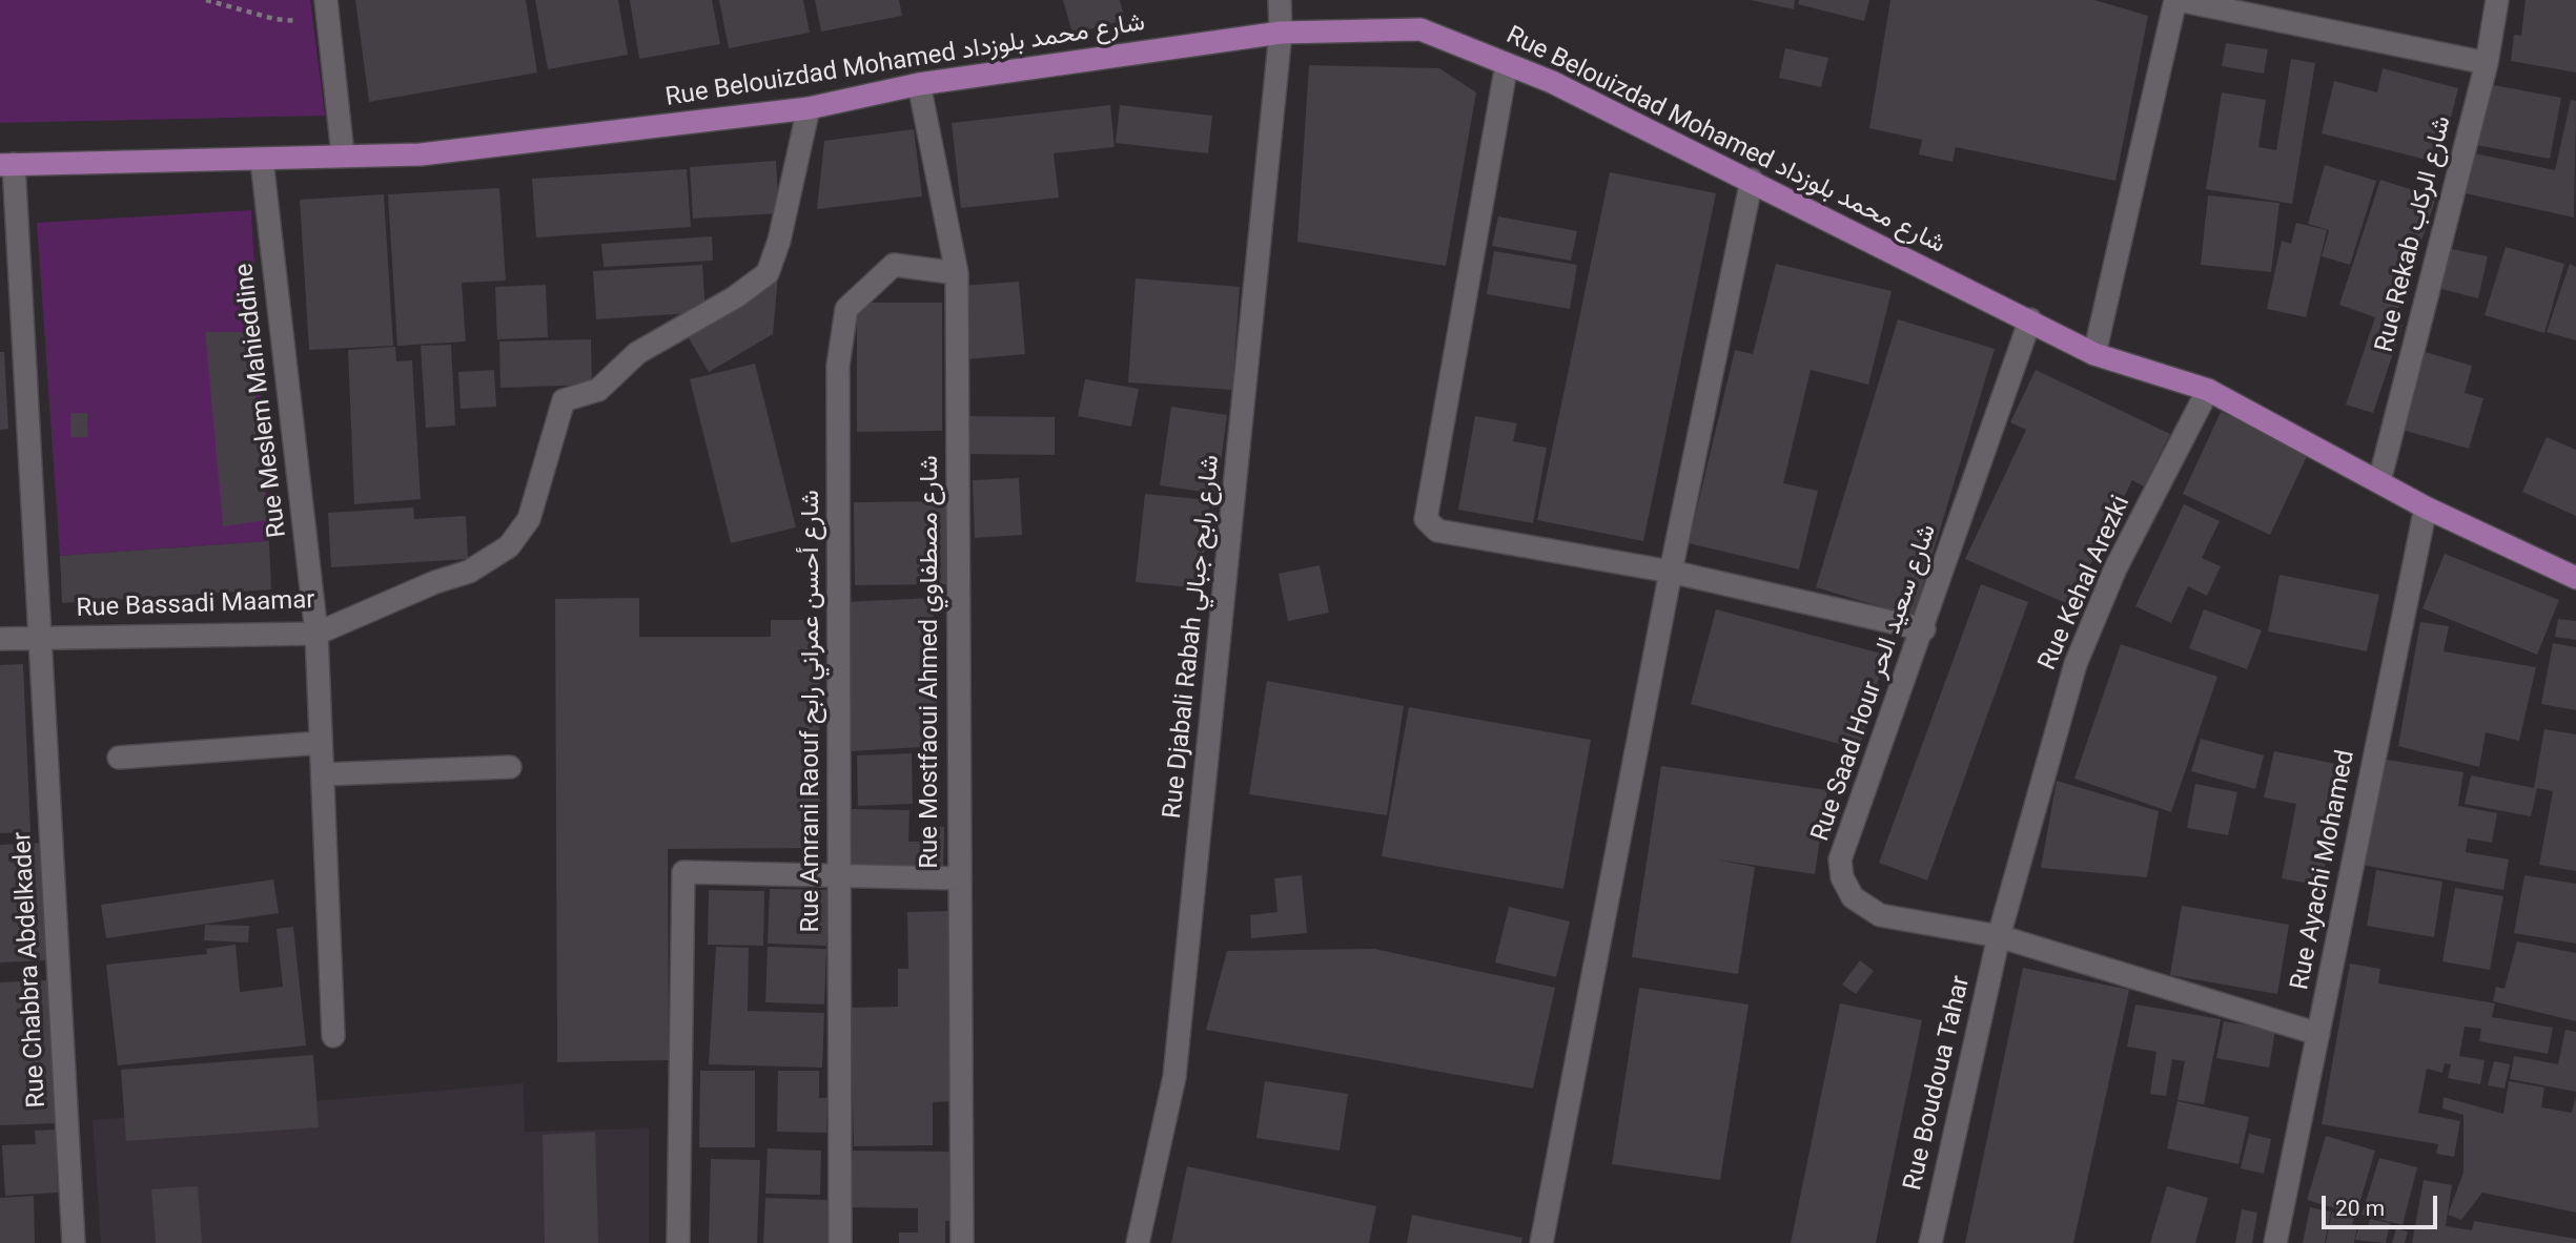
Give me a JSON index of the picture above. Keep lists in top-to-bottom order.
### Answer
{
  "streets": {
    "main road": ["Rue Belouizdad Mohamed شارع محمد بلوزداد"],
    "street": [
      "Rue Rekab شارع الركاب",
      "Rue Meslem Mahieddine",
      "Rue Kehal Arezki",
      "Rue Bassadi Maamar",
      "Rue Djabali Rabah شارع رابح جبالي",
      "Rue Mostfaoui Ahmed شارع مصطفاوي",
      "Rue Saad Hour شارع سعيد الحر",
      "Rue Amrani Raouf شارع أحسن عمراني رابح",
      "Rue Ayachi Mohamed",
      "Rue Chabbra Abdelkader",
      "Rue Boudoua Tahar"
    ]
  },
  "crossings": [
    ["Rue Belouizdad Mohamed شارع محمد بلوزداد", "Rue Rekab شارع الركاب"],
    ["Rue Belouizdad Mohamed شارع محمد بلوزداد", "Rue Meslem Mahieddine"],
    ["Rue Belouizdad Mohamed شارع محمد بلوزداد", "Rue Kehal Arezki"],
    ["Rue Belouizdad Mohamed شارع محمد بلوزداد", "Rue Bassadi Maamar"],
    ["Rue Belouizdad Mohamed شارع محمد بلوزداد", "Rue Djabali Rabah شارع رابح جبالي"],
    ["Rue Belouizdad Mohamed شارع محمد بلوزداد", "Rue Mostfaoui Ahmed شارع مصطفاوي"],
    ["Rue Belouizdad Mohamed شارع محمد بلوزداد", "Rue Saad Hour شارع سعيد الحر"],
    ["Rue Belouizdad Mohamed شارع محمد بلوزداد", "Rue Ayachi Mohamed"],
    ["Rue Belouizdad Mohamed شارع محمد بلوزداد", "Rue Chabbra Abdelkader"],
    ["Rue Meslem Mahieddine", "Rue Bassadi Maamar"],
    ["Rue Kehal Arezki", "Rue Saad Hour شارع سعيد الحر"],
    ["Rue Kehal Arezki", "Rue Boudoua Tahar"],
    ["Rue Bassadi Maamar", "Rue Chabbra Abdelkader"],
    ["Rue Mostfaoui Ahmed شارع مصطفاوي", "Rue Amrani Raouf شارع أحسن عمراني رابح"],
    ["Rue Saad Hour شارع سعيد الحر", "Rue Ayachi Mohamed"],
    ["Rue Saad Hour شارع سعيد الحر", "Rue Boudoua Tahar"]
  ],
  "scale_bar": "20 m"
}
